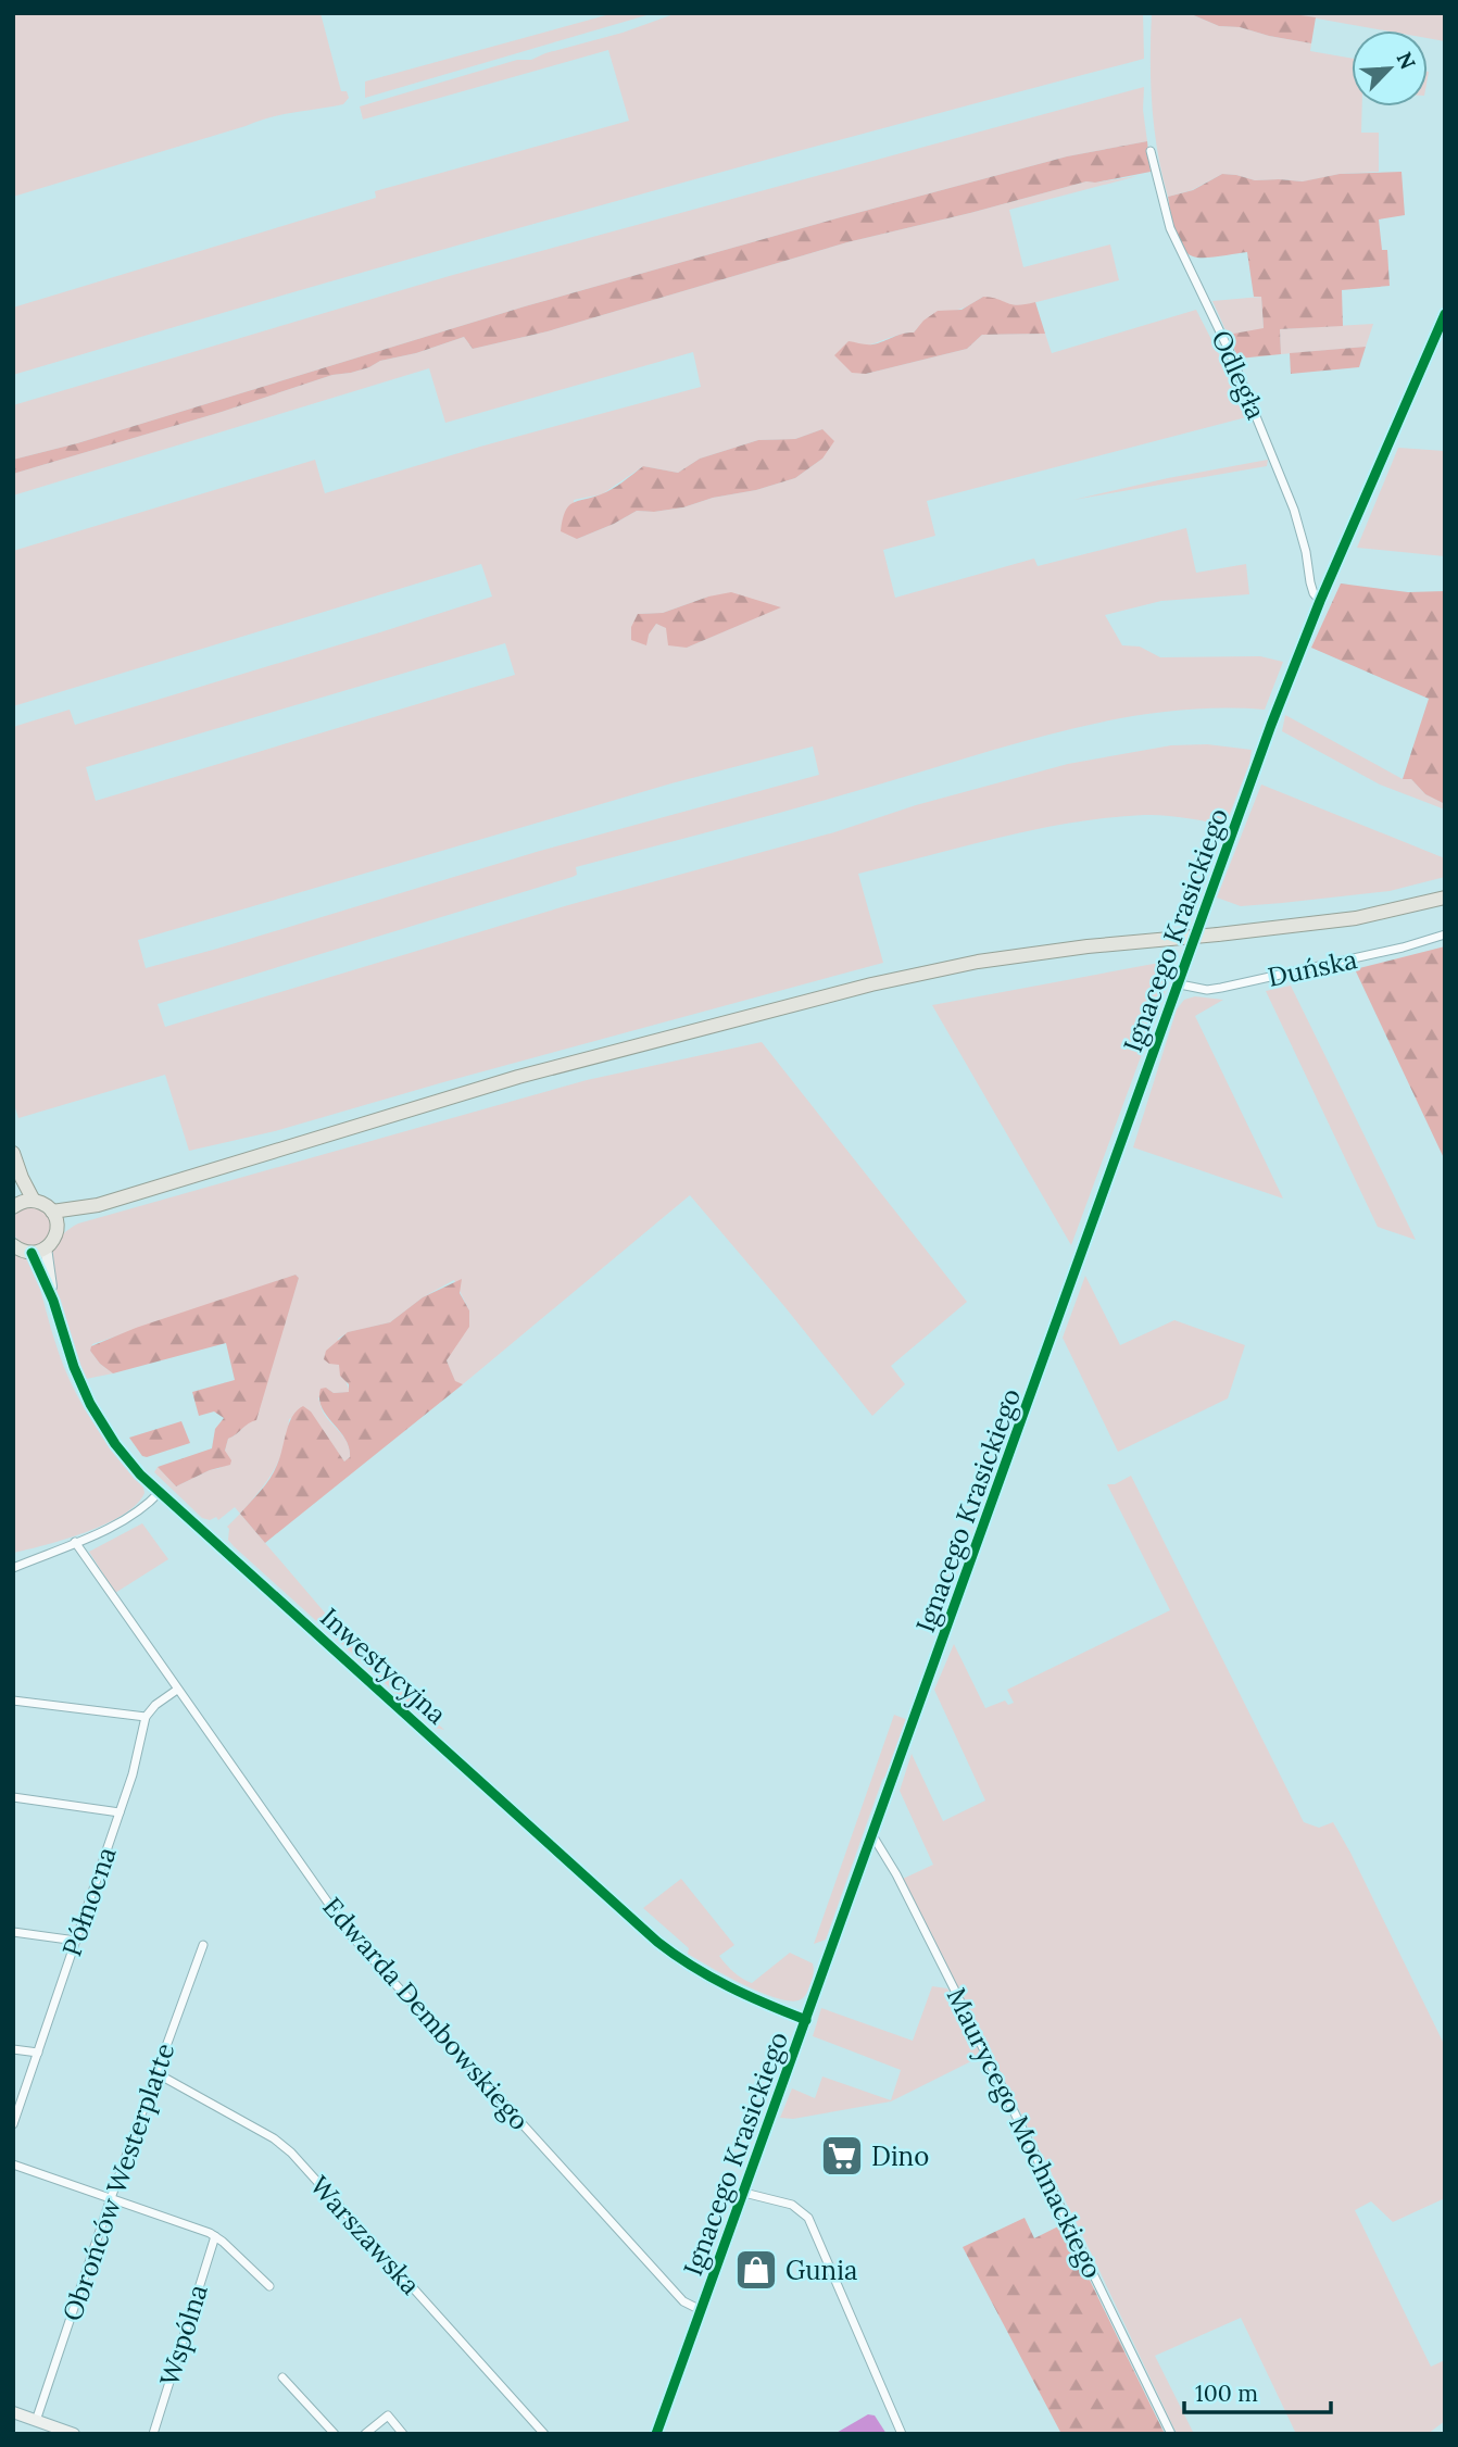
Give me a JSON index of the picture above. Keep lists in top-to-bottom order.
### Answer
{
  "streets": {
    "street": [
      "Odległa",
      "Ignacego Krasickiego",
      "Duńska",
      "Inwestycyjna",
      "Północna",
      "Edwarda Dembowskiego",
      "Maurycego Mochnackiego",
      "Obrońców Westerplatte",
      "Warszawska",
      "Wspólna"
    ]
  },
  "crossings": [
    ["Odległa", "Ignacego Krasickiego"],
    ["Ignacego Krasickiego", "Duńska"],
    ["Ignacego Krasickiego", "Inwestycyjna"],
    ["Ignacego Krasickiego", "Edwarda Dembowskiego"],
    ["Ignacego Krasickiego", "Maurycego Mochnackiego"],
    ["Obrońców Westerplatte", "Warszawska"]
  ],
  "places": {
    "supermarket": ["Dino"],
    "shop": ["Gunia"]
  },
  "scale_bar": "100 m",
  "north": "top right"
}
